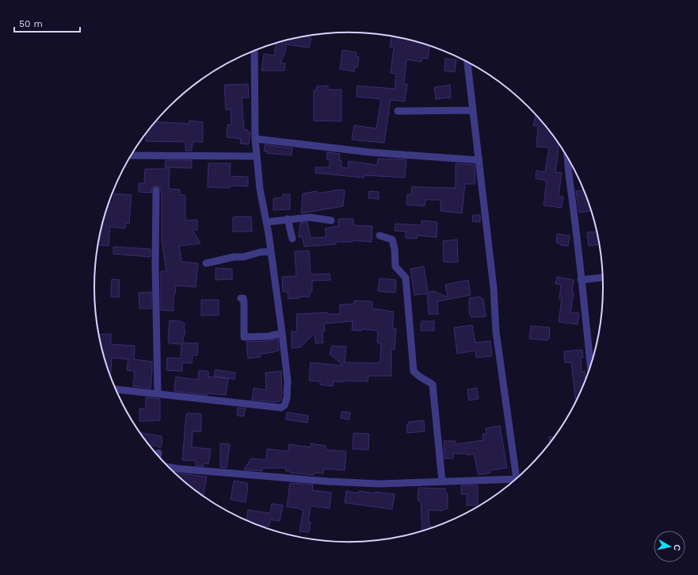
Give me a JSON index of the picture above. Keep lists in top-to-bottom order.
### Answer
{
  "scale_bar": "50 m",
  "north": "right"
}
